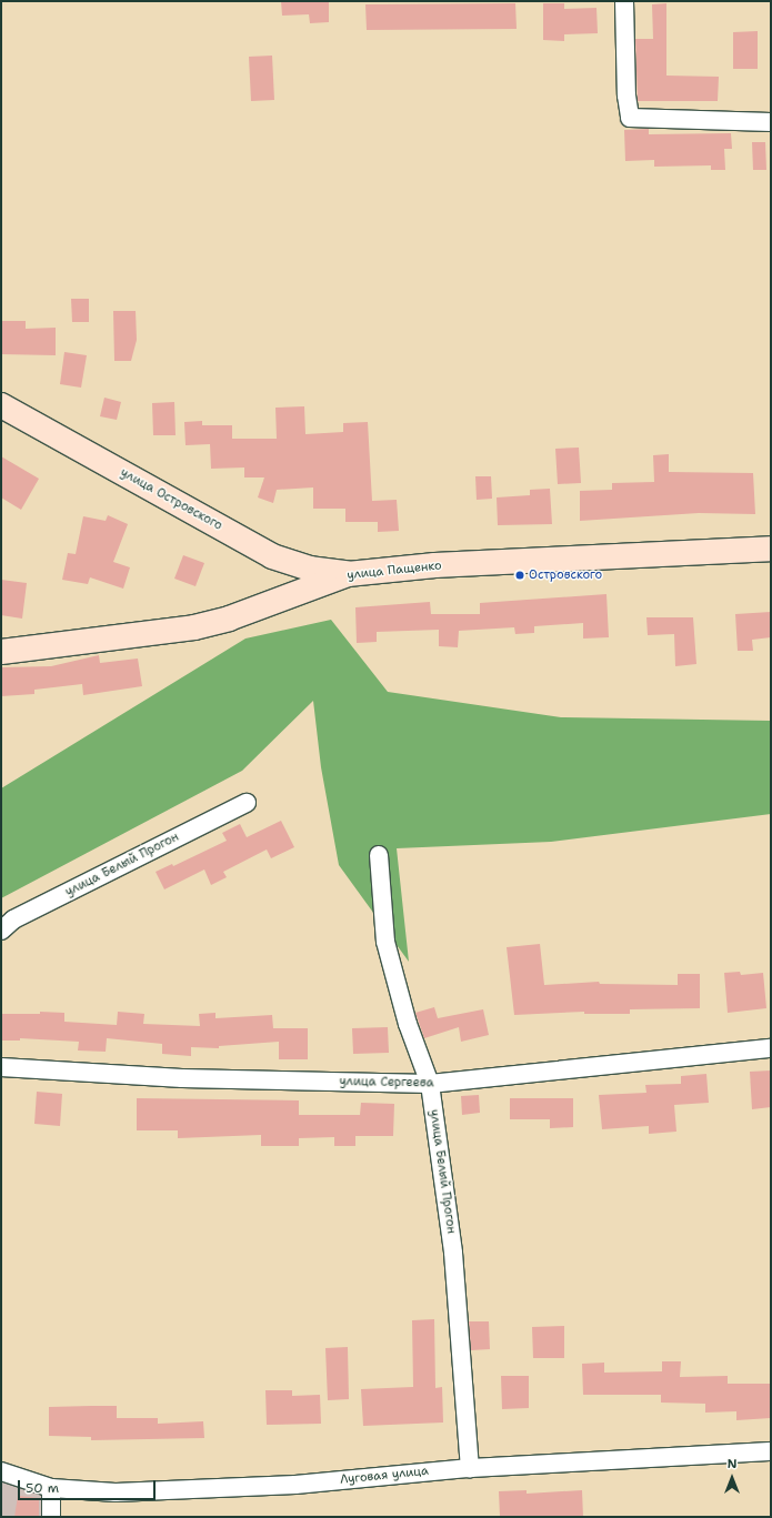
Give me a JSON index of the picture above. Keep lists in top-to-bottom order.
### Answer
{
  "streets": {
    "street": [
      "улица Островского",
      "улица Пащенко",
      "улица Белый Прогон",
      "улица Сергеева",
      "Луговая улица"
    ]
  },
  "crossings": [
    ["улица Островского", "улица Пащенко"],
    ["улица Белый Прогон", "улица Сергеева"],
    ["улица Белый Прогон", "Луговая улица"]
  ],
  "places": ["Островского"],
  "scale_bar": "50 m",
  "north": "top"
}
